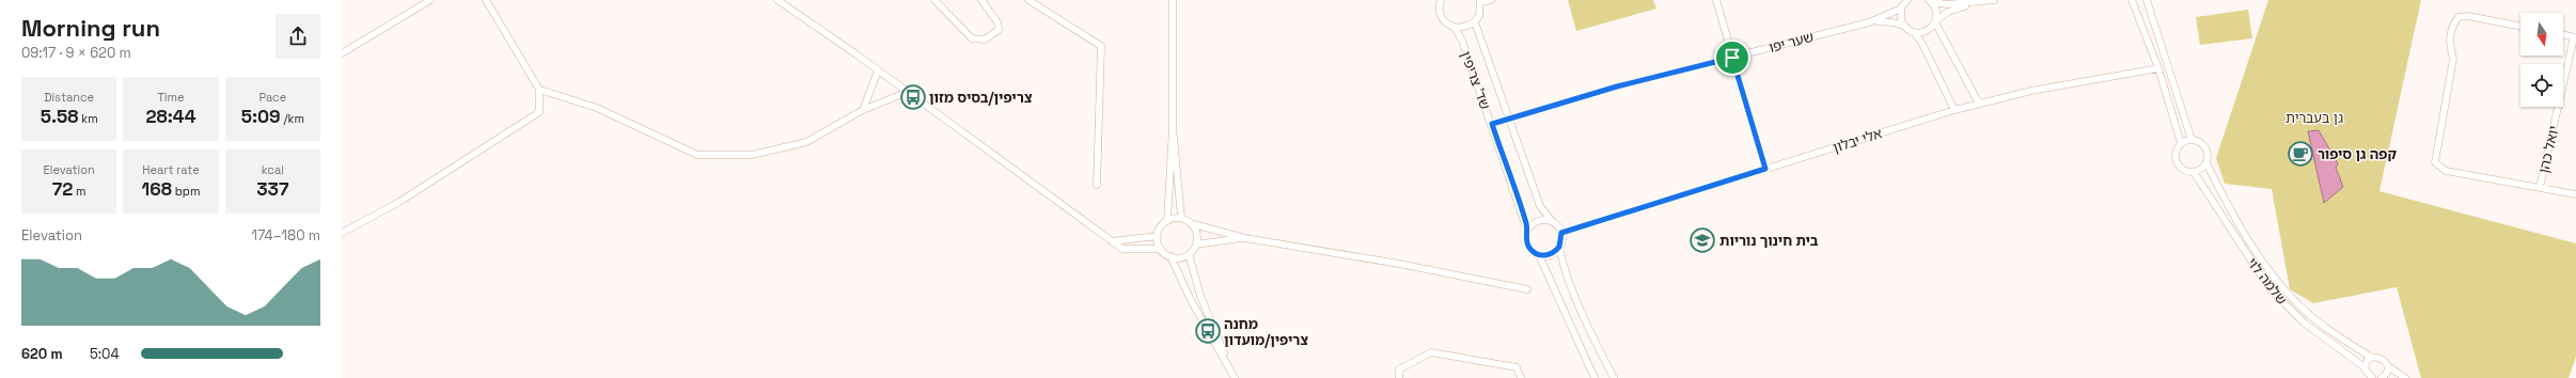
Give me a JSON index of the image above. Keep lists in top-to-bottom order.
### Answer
{
  "streets": {
    "street": [
      "שער יפו",
      "שד' צריפין",
      "אלי יבלון",
      "יואל כהן",
      "שלמה לוי"
    ]
  },
  "crossings": [
    ["שער יפו", "שד' צריפין"],
    ["שד' צריפין", "אלי יבלון"]
  ],
  "parks": ["גן בעברית"],
  "places": {
    "bus stop": ["צריפין/בסיס מזון", "מחנה צריפין/מועדון"],
    "cafe": ["קפה גן סיפור"],
    "school or university": ["בית חינוך נוריות"]
  },
  "north": "bottom",
  "page": {
    "heading": ["Morning run", "09:17 · 9 × 620 m"],
    "stats": [
      ["Distance", "5.58 km"],
      ["Time", "28:44"],
      ["Pace", "5:09 /km"],
      ["Elevation", "72 m"],
      ["Heart rate", "168 bpm"],
      ["kcal", "337"]
    ],
    "chart": ["Elevation", "174–180 m"],
    "list": [
      {
        "name": "620 m",
        "note": "5:04"
      }
    ]
  }
}
